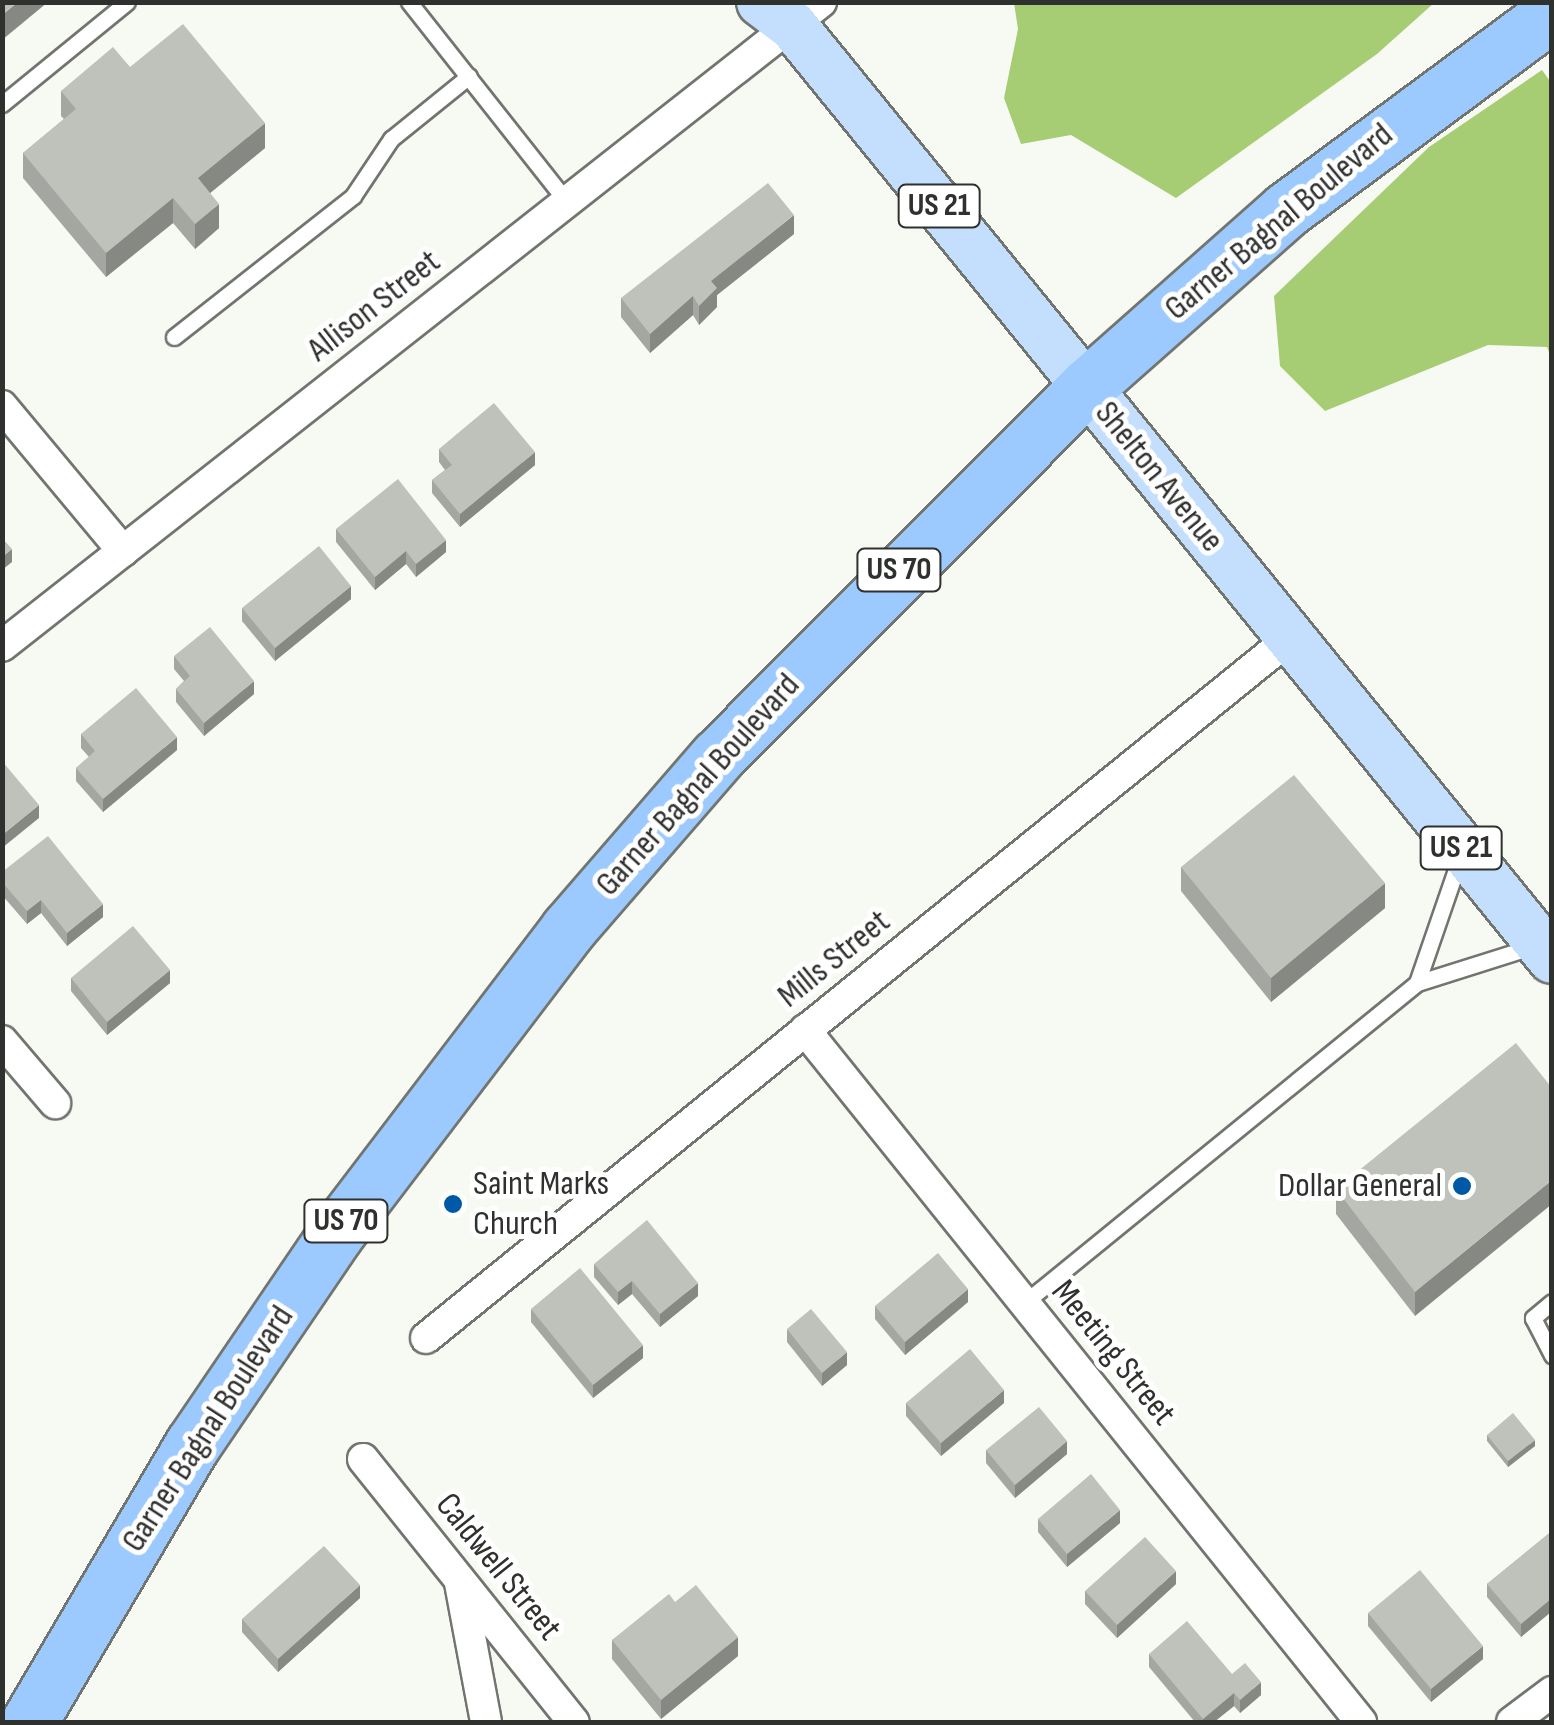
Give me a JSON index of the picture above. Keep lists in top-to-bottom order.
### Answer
{
  "streets": {
    "highway": ["Garner Bagnal Boulevard", "US 70"],
    "main road": ["US 21", "Shelton Avenue"],
    "street": [
      "Allison Street",
      "Mills Street",
      "Meeting Street",
      "Caldwell Street"
    ]
  },
  "crossings": [
    ["Garner Bagnal Boulevard", "Shelton Avenue"],
    ["Allison Street", "Shelton Avenue"],
    ["Shelton Avenue", "Mills Street"],
    ["Mills Street", "Meeting Street"]
  ],
  "places": ["Dollar General", "Saint Marks Church"]
}
